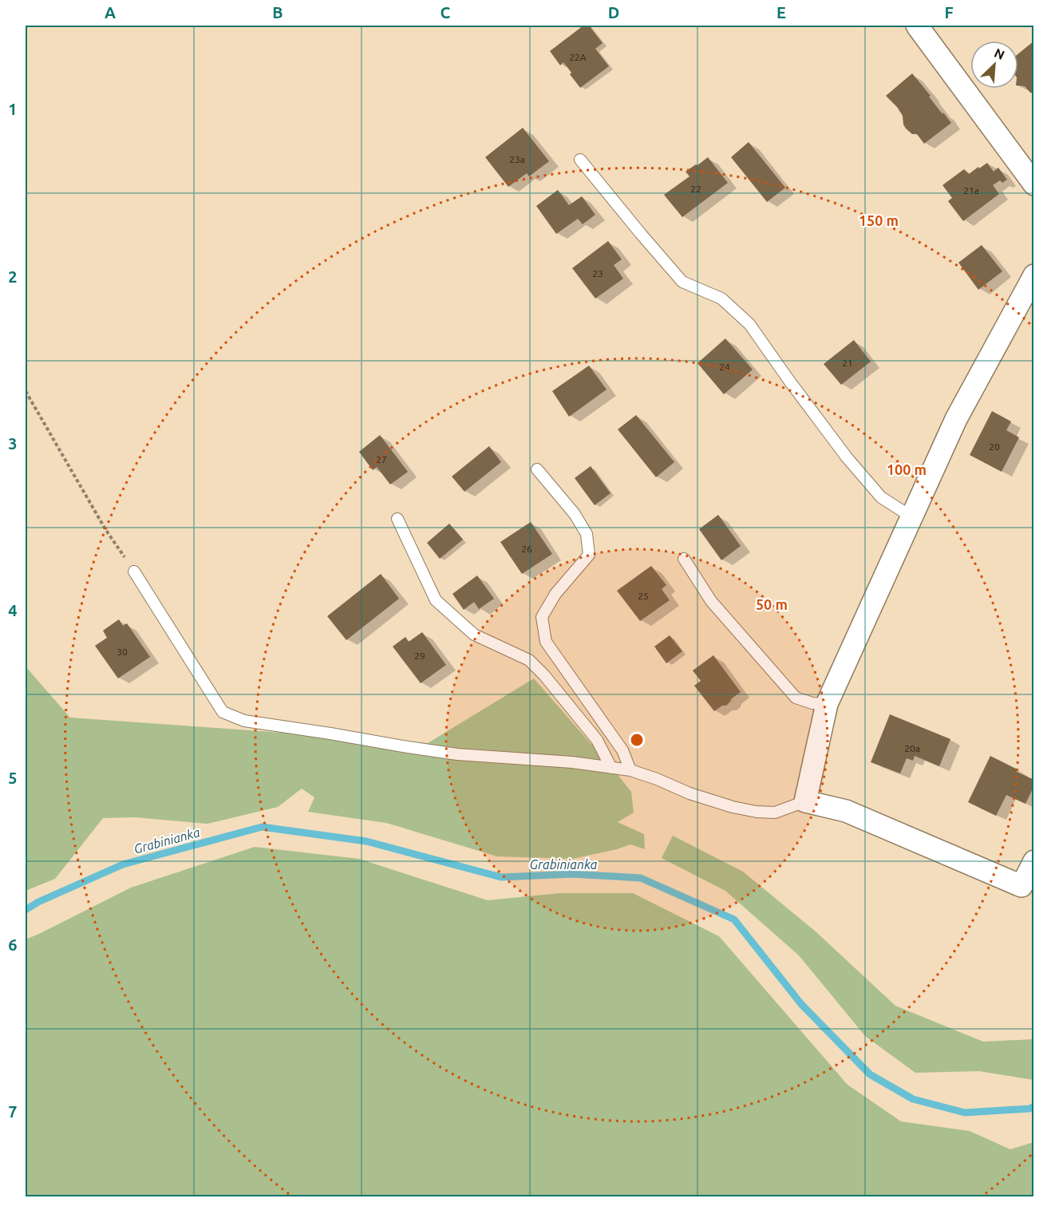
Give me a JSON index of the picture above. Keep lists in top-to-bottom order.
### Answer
{
  "water": ["Grabinianka"],
  "house_numbers": [
    "22A",
    "23a",
    "22",
    "21a",
    "23",
    "21",
    "24",
    "20",
    "27",
    "26",
    "25",
    "30",
    "29",
    "20a"
  ],
  "north": "top right",
  "grid": {
    "columns": [
      "A",
      "B",
      "C",
      "D",
      "E",
      "F"
    ],
    "rows": [
      "1",
      "2",
      "3",
      "4",
      "5",
      "6",
      "7"
    ]
  },
  "rings": ["150 m", "100 m", "50 m"]
}
